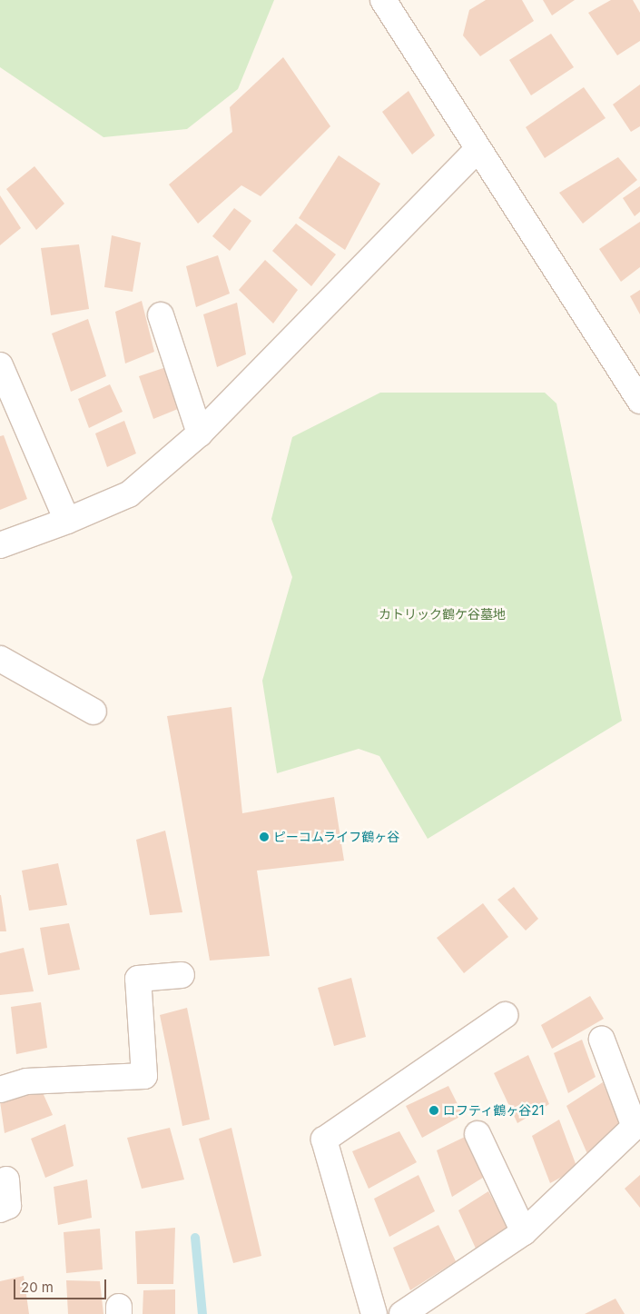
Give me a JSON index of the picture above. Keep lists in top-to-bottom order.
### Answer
{
  "parks": ["カトリック鶴ケ谷墓地"],
  "places": ["ピーコムライフ鶴ヶ谷", "ロフティ鶴ヶ谷21"],
  "scale_bar": "20 m"
}
